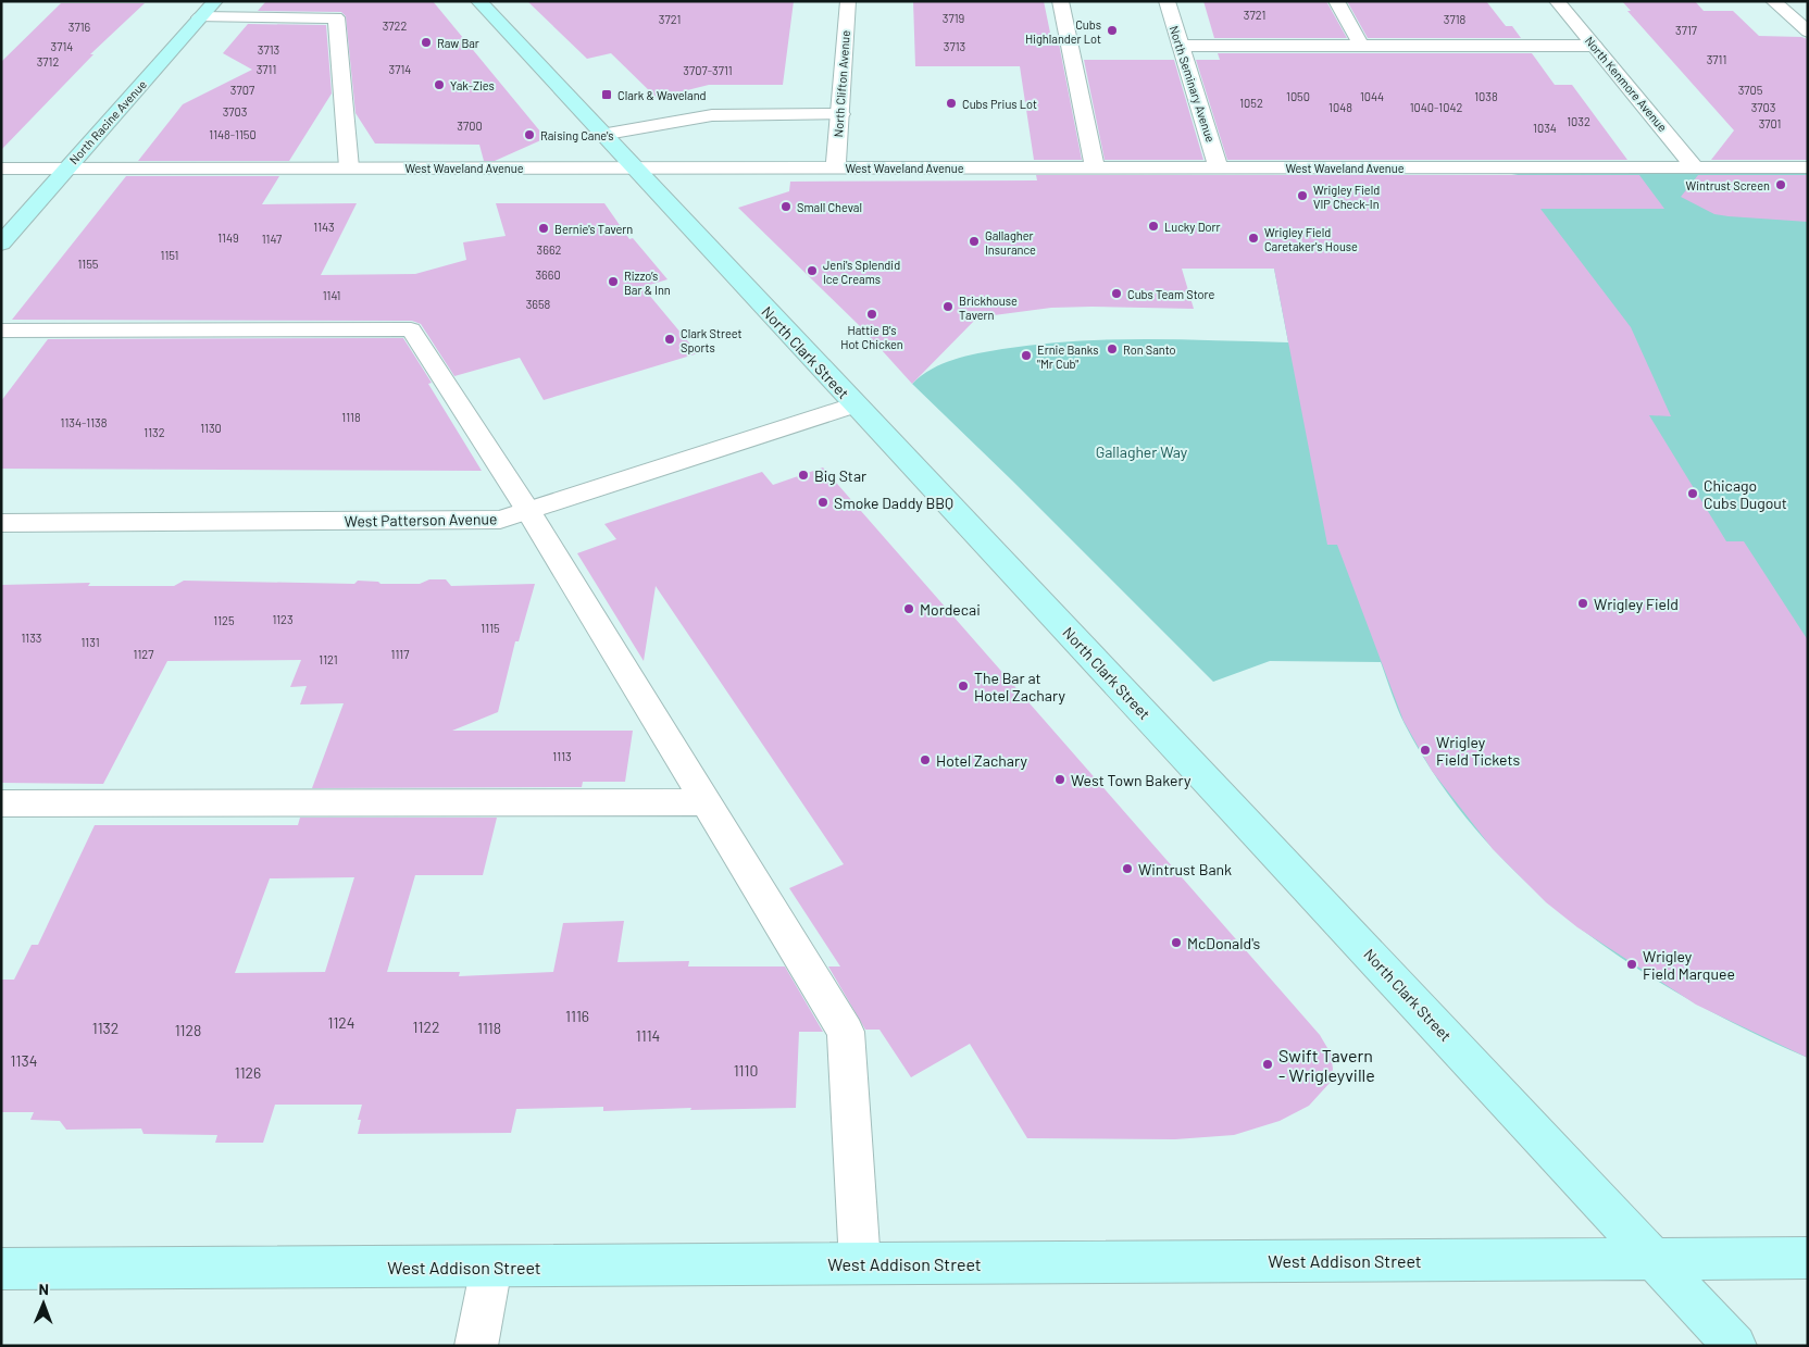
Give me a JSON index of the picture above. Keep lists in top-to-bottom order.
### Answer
{
  "streets": {
    "main road": ["North Racine Avenue", "North Clark Street", "West Addison Street"],
    "street": [
      "North Clifton Avenue",
      "North Seminary Avenue",
      "North Kenmore Avenue",
      "West Waveland Avenue",
      "West Patterson Avenue"
    ]
  },
  "crossings": [
    ["North Clifton Avenue", "West Waveland Avenue"],
    ["North Seminary Avenue", "West Waveland Avenue"],
    ["North Kenmore Avenue", "West Waveland Avenue"],
    ["North Racine Avenue", "West Waveland Avenue"],
    ["West Waveland Avenue", "North Clark Street"],
    ["North Clark Street", "West Patterson Avenue"],
    ["North Clark Street", "West Addison Street"]
  ],
  "parks": ["Gallagher Way"],
  "places": {
    "other": [
      "Cubs Highlander Lot",
      "Raw Bar",
      "Yak-Zies",
      "Cubs Prius Lot",
      "Raising Cane's",
      "Wintrust Screen",
      "Wrigley Field VIP Check-In",
      "Small Cheval",
      "Lucky Dorr",
      "Bernie's Tavern",
      "Wrigley Field Caretaker's House",
      "Gallagher Insurance",
      "Jeni's Splendid Ice Creams",
      "Rizzo’s Bar & Inn",
      "Cubs Team Store",
      "Brickhouse Tavern",
      "Hattie B's Hot Chicken",
      "Clark Street Sports",
      "Ron Santo",
      "Ernie Banks \"Mr Cub\"",
      "Big Star",
      "Chicago Cubs Dugout",
      "Smoke Daddy BBQ",
      "Wrigley Field",
      "Mordecai",
      "The Bar at Hotel Zachary",
      "Wrigley Field Tickets",
      "Hotel Zachary",
      "West Town Bakery",
      "Wintrust Bank",
      "McDonald's",
      "Wrigley Field Marquee",
      "Swift Tavern - Wrigleyville"
    ],
    "transit": ["Clark & Waveland"]
  },
  "house_numbers": [
    "3721",
    "3719",
    "3721",
    "3718",
    "3722",
    "3716",
    "3717",
    "3714",
    "3713",
    "3713",
    "3711",
    "3712",
    "3711",
    "3714",
    "3707-3711",
    "3707",
    "3705",
    "1050",
    "1044",
    "1038",
    "1052",
    "1048",
    "1040-1042",
    "3703",
    "3703",
    "1032",
    "3701",
    "3700",
    "1034",
    "1148-1150",
    "1143",
    "1149",
    "1147",
    "3662",
    "1151",
    "1155",
    "3660",
    "1141",
    "3658",
    "1118",
    "1134-1138",
    "1130",
    "1132",
    "1123",
    "1125",
    "1115",
    "1133",
    "1131",
    "1127",
    "1117",
    "1121",
    "1113",
    "1116",
    "1124",
    "1122",
    "1132",
    "1118",
    "1128",
    "1114",
    "1134",
    "1110",
    "1126"
  ],
  "north": "top"
}
